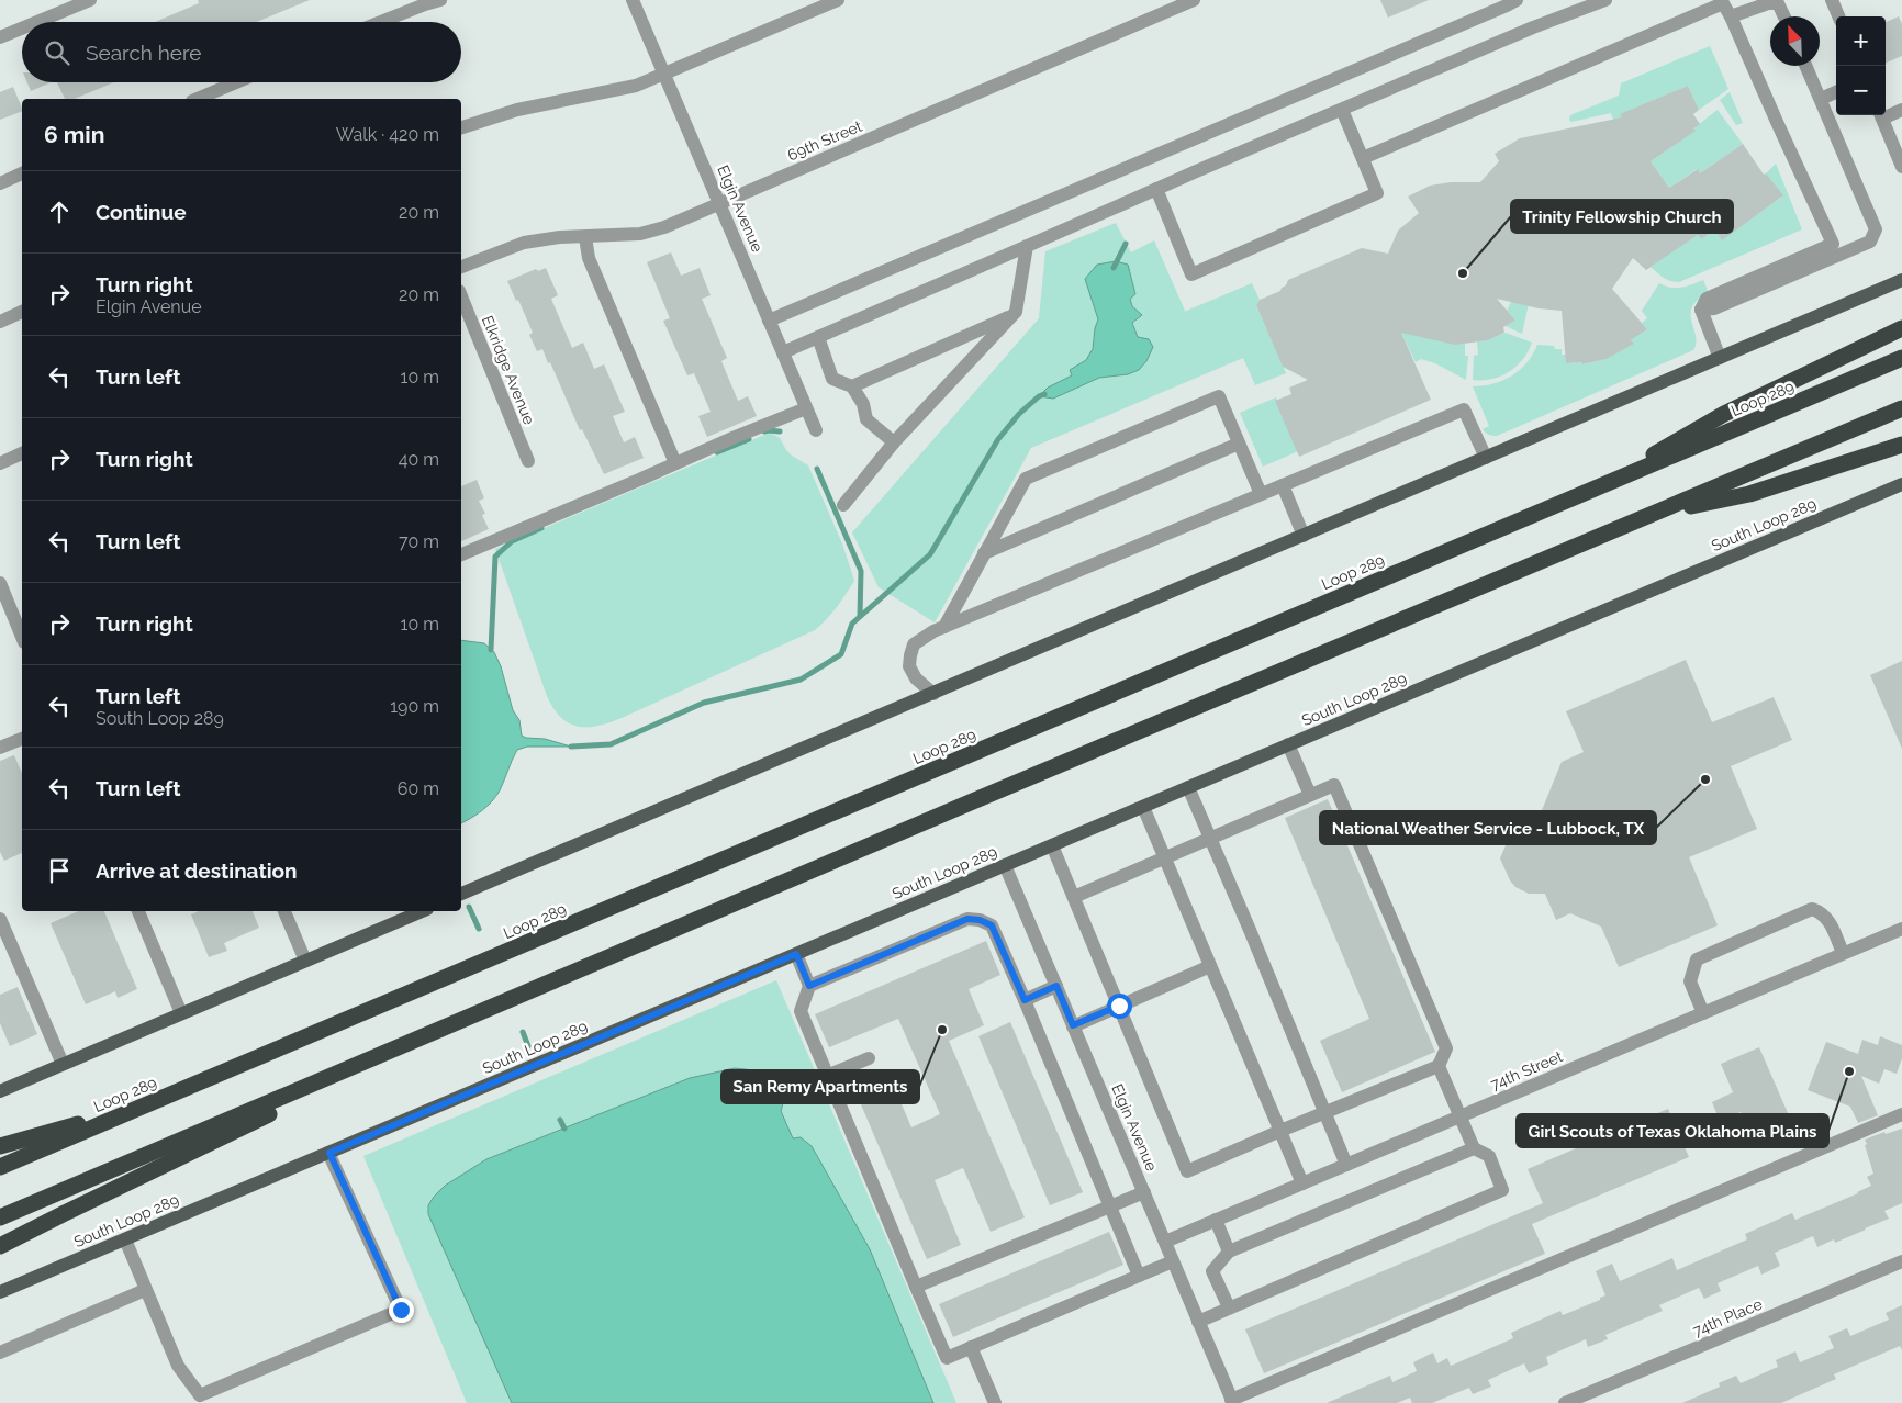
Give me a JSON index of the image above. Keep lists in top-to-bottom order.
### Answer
{
  "streets": {
    "highway": ["Loop 289"],
    "main road": ["South Loop 289"],
    "street": [
      "69th Street",
      "Elgin Avenue",
      "Elkridge Avenue",
      "74th Street",
      "74th Place"
    ]
  },
  "crossings": [
    ["69th Street", "Elgin Avenue"],
    ["Elgin Avenue", "South Loop 289"],
    ["Elgin Avenue", "74th Street"]
  ],
  "places": [
    "Trinity Fellowship Church",
    "National Weather Service - Lubbock, TX",
    "San Remy Apartments",
    "Girl Scouts of Texas Oklahoma Plains"
  ],
  "north": "top left",
  "page": {
    "map_buttons": ["+", "−"],
    "search": "Search here",
    "heading": ["6 min", "Walk · 420 m"],
    "list": [
      ["Continue", "20 m"],
      ["Turn right", "Elgin Avenue", "20 m"],
      ["Turn left", "10 m"],
      ["Turn right", "40 m"],
      ["Turn left", "70 m"],
      ["Turn right", "10 m"],
      ["Turn left", "South Loop 289", "190 m"],
      ["Turn left", "60 m"],
      "Arrive at destination"
    ]
  }
}
